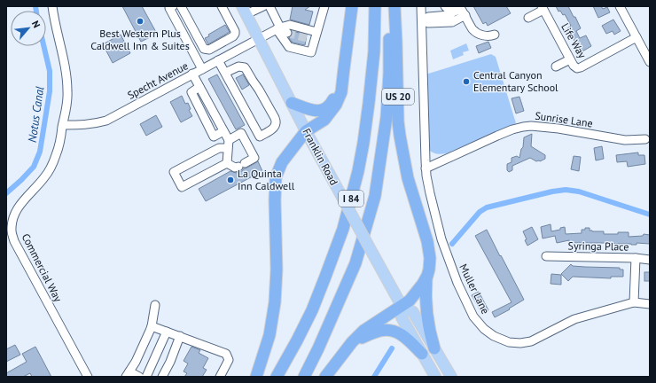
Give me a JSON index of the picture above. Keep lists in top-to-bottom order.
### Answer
{
  "streets": {
    "highway": ["US 20", "I 84"],
    "main road": ["Franklin Road"],
    "street": [
      "Life Way",
      "Specht Avenue",
      "Sunrise Lane",
      "Syringa Place",
      "Commercial Way",
      "Muller Lane"
    ]
  },
  "crossings": [
    ["Specht Avenue", "Franklin Road"],
    ["Specht Avenue", "Commercial Way"],
    ["US 20", "Franklin Road"],
    ["Sunrise Lane", "Muller Lane"]
  ],
  "water": ["Notus Canal"],
  "places": ["Best Western Plus Caldwell Inn & Suites", "Central Canyon Elementary School", "La Quinta Inn Caldwell"],
  "north": "top right"
}
